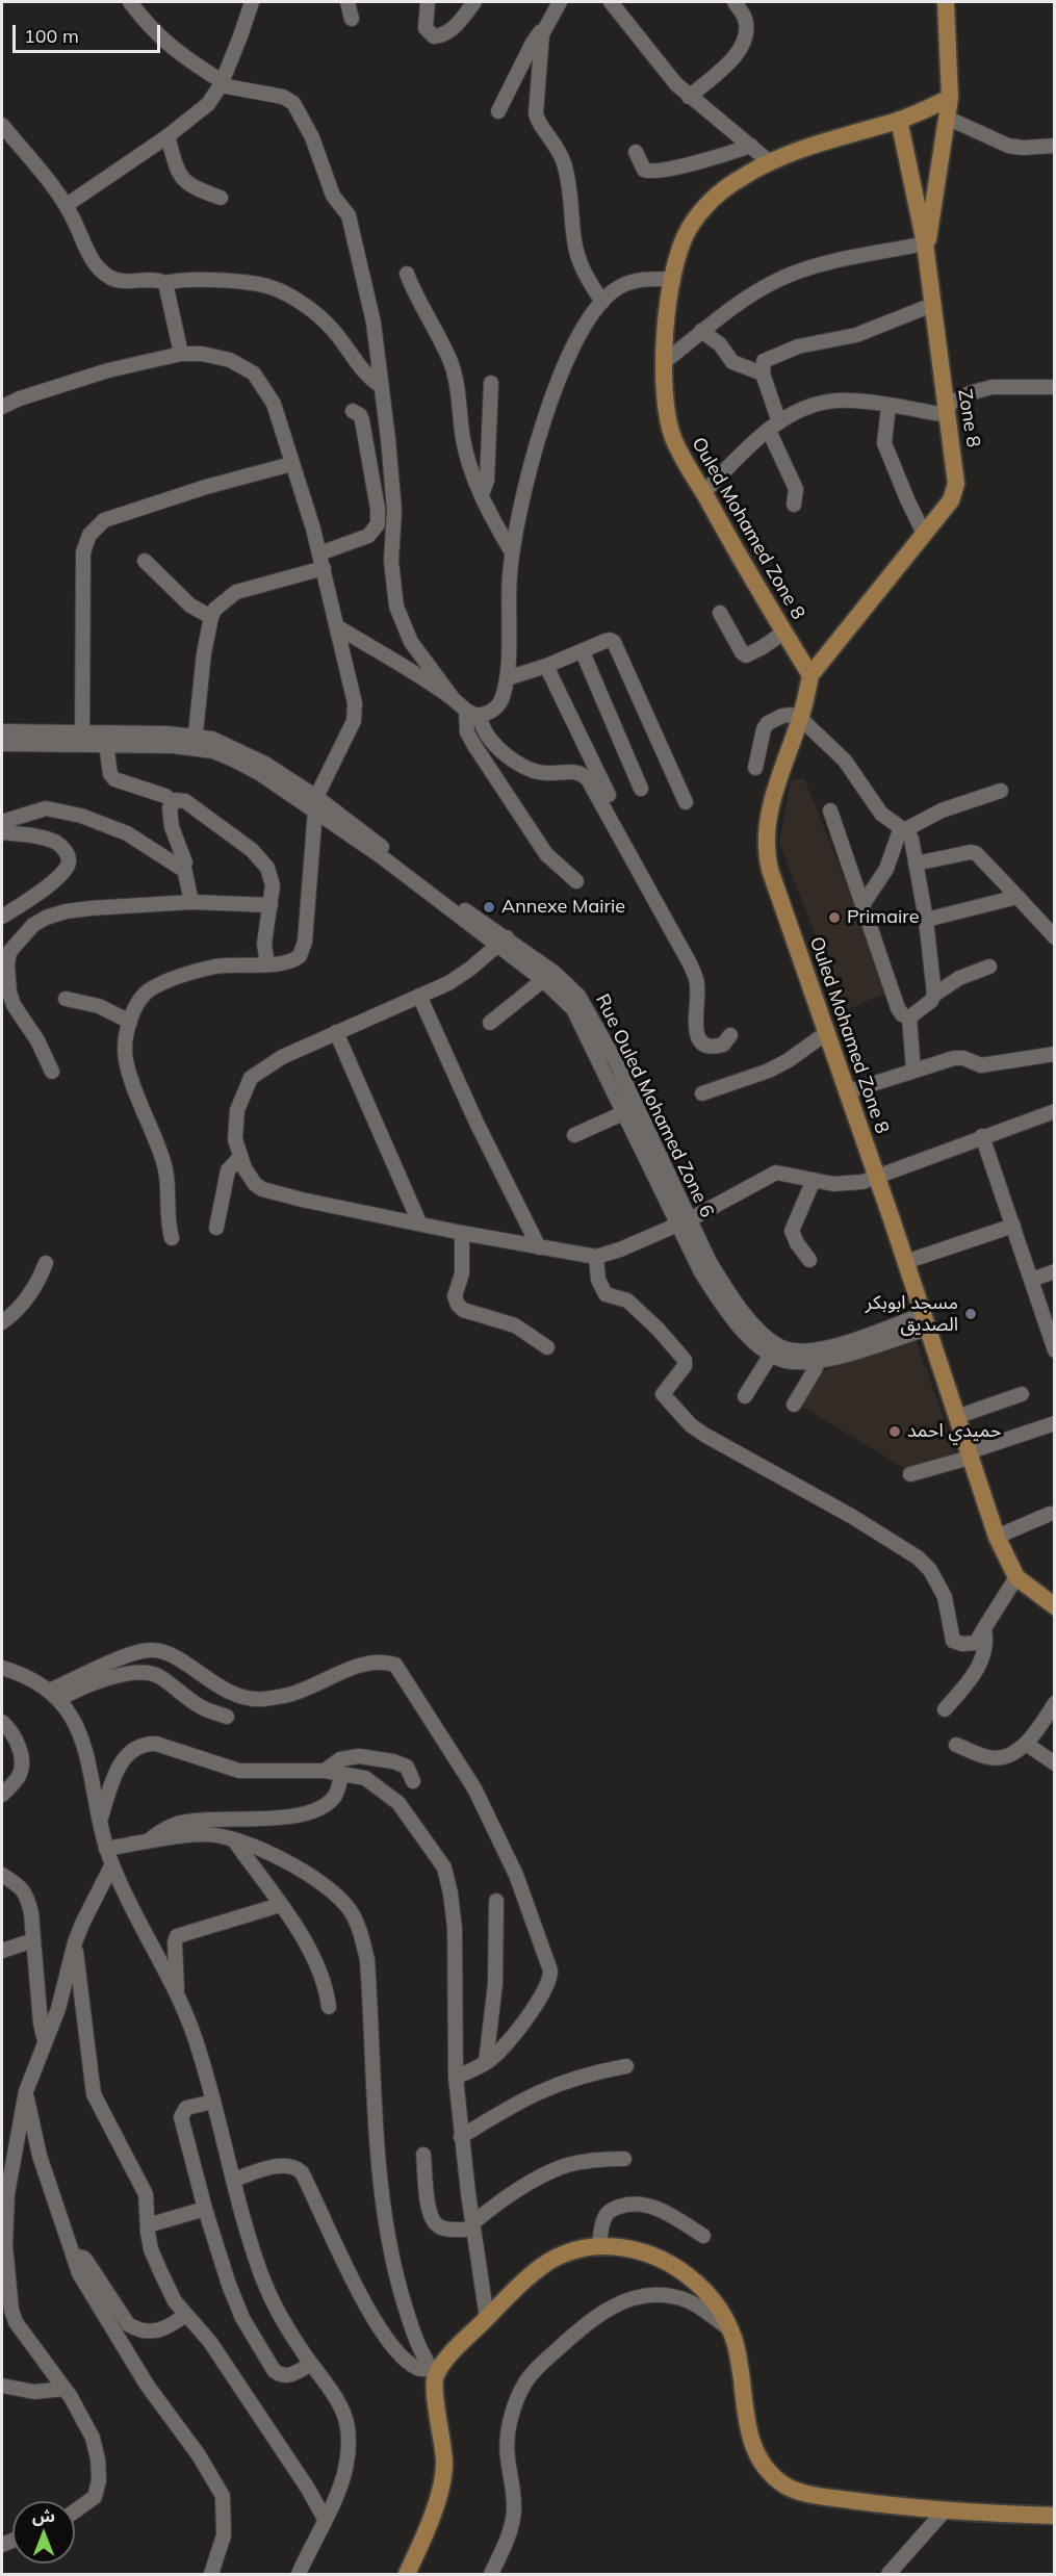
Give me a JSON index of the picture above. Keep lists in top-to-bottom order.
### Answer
{
  "streets": {
    "main road": ["Zone 8", "Ouled Mohamed Zone 8"],
    "street": ["Rue Ouled Mohamed Zone 6"]
  },
  "crossings": [
    ["Zone 8", "Ouled Mohamed Zone 8"],
    ["Ouled Mohamed Zone 8", "Rue Ouled Mohamed Zone 6"]
  ],
  "places": [
    "Annexe Mairie",
    "Primaire",
    "مسجد ابوبكر الصديق",
    "حميدي احمد"
  ],
  "scale_bar": "100 m",
  "north": "top"
}
